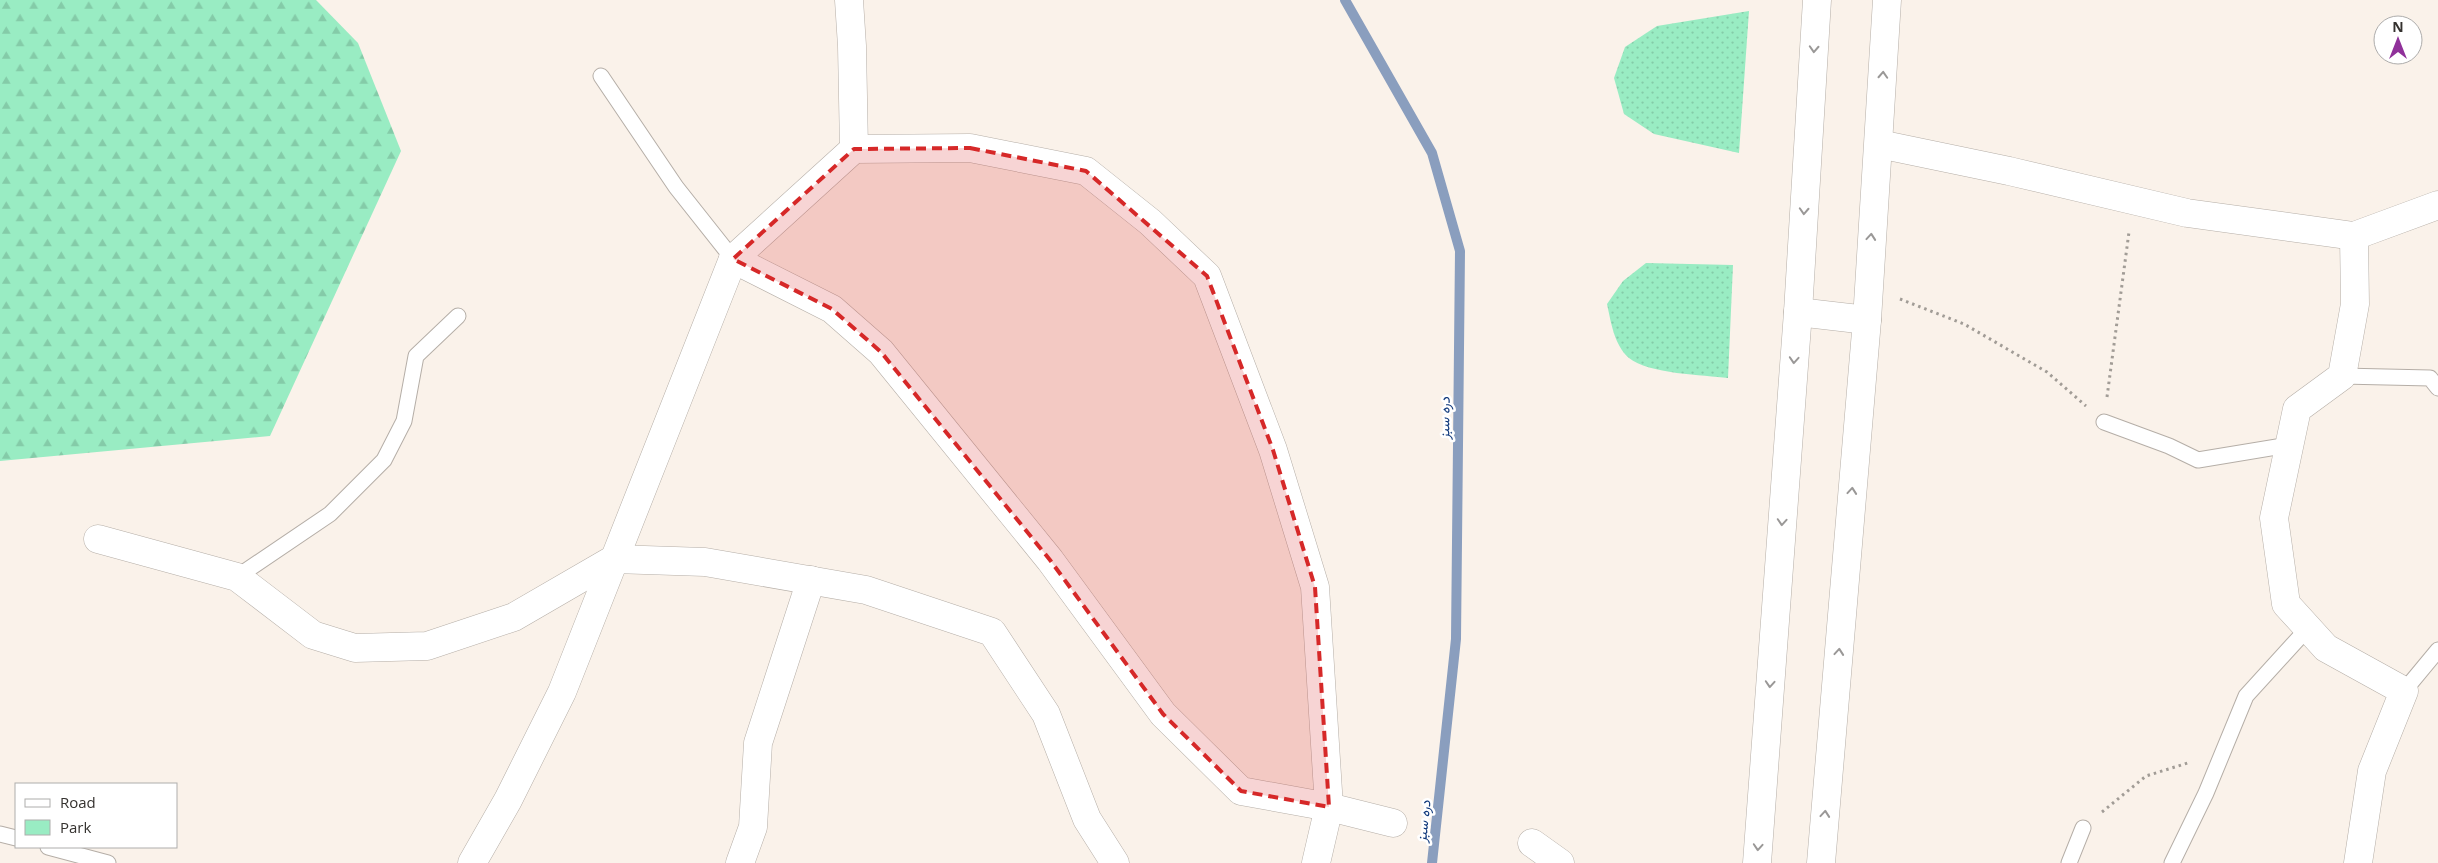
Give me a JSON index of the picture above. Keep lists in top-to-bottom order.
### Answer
{
  "water": ["دره سبز"],
  "legend": ["Road", "Park"],
  "north": "top"
}
